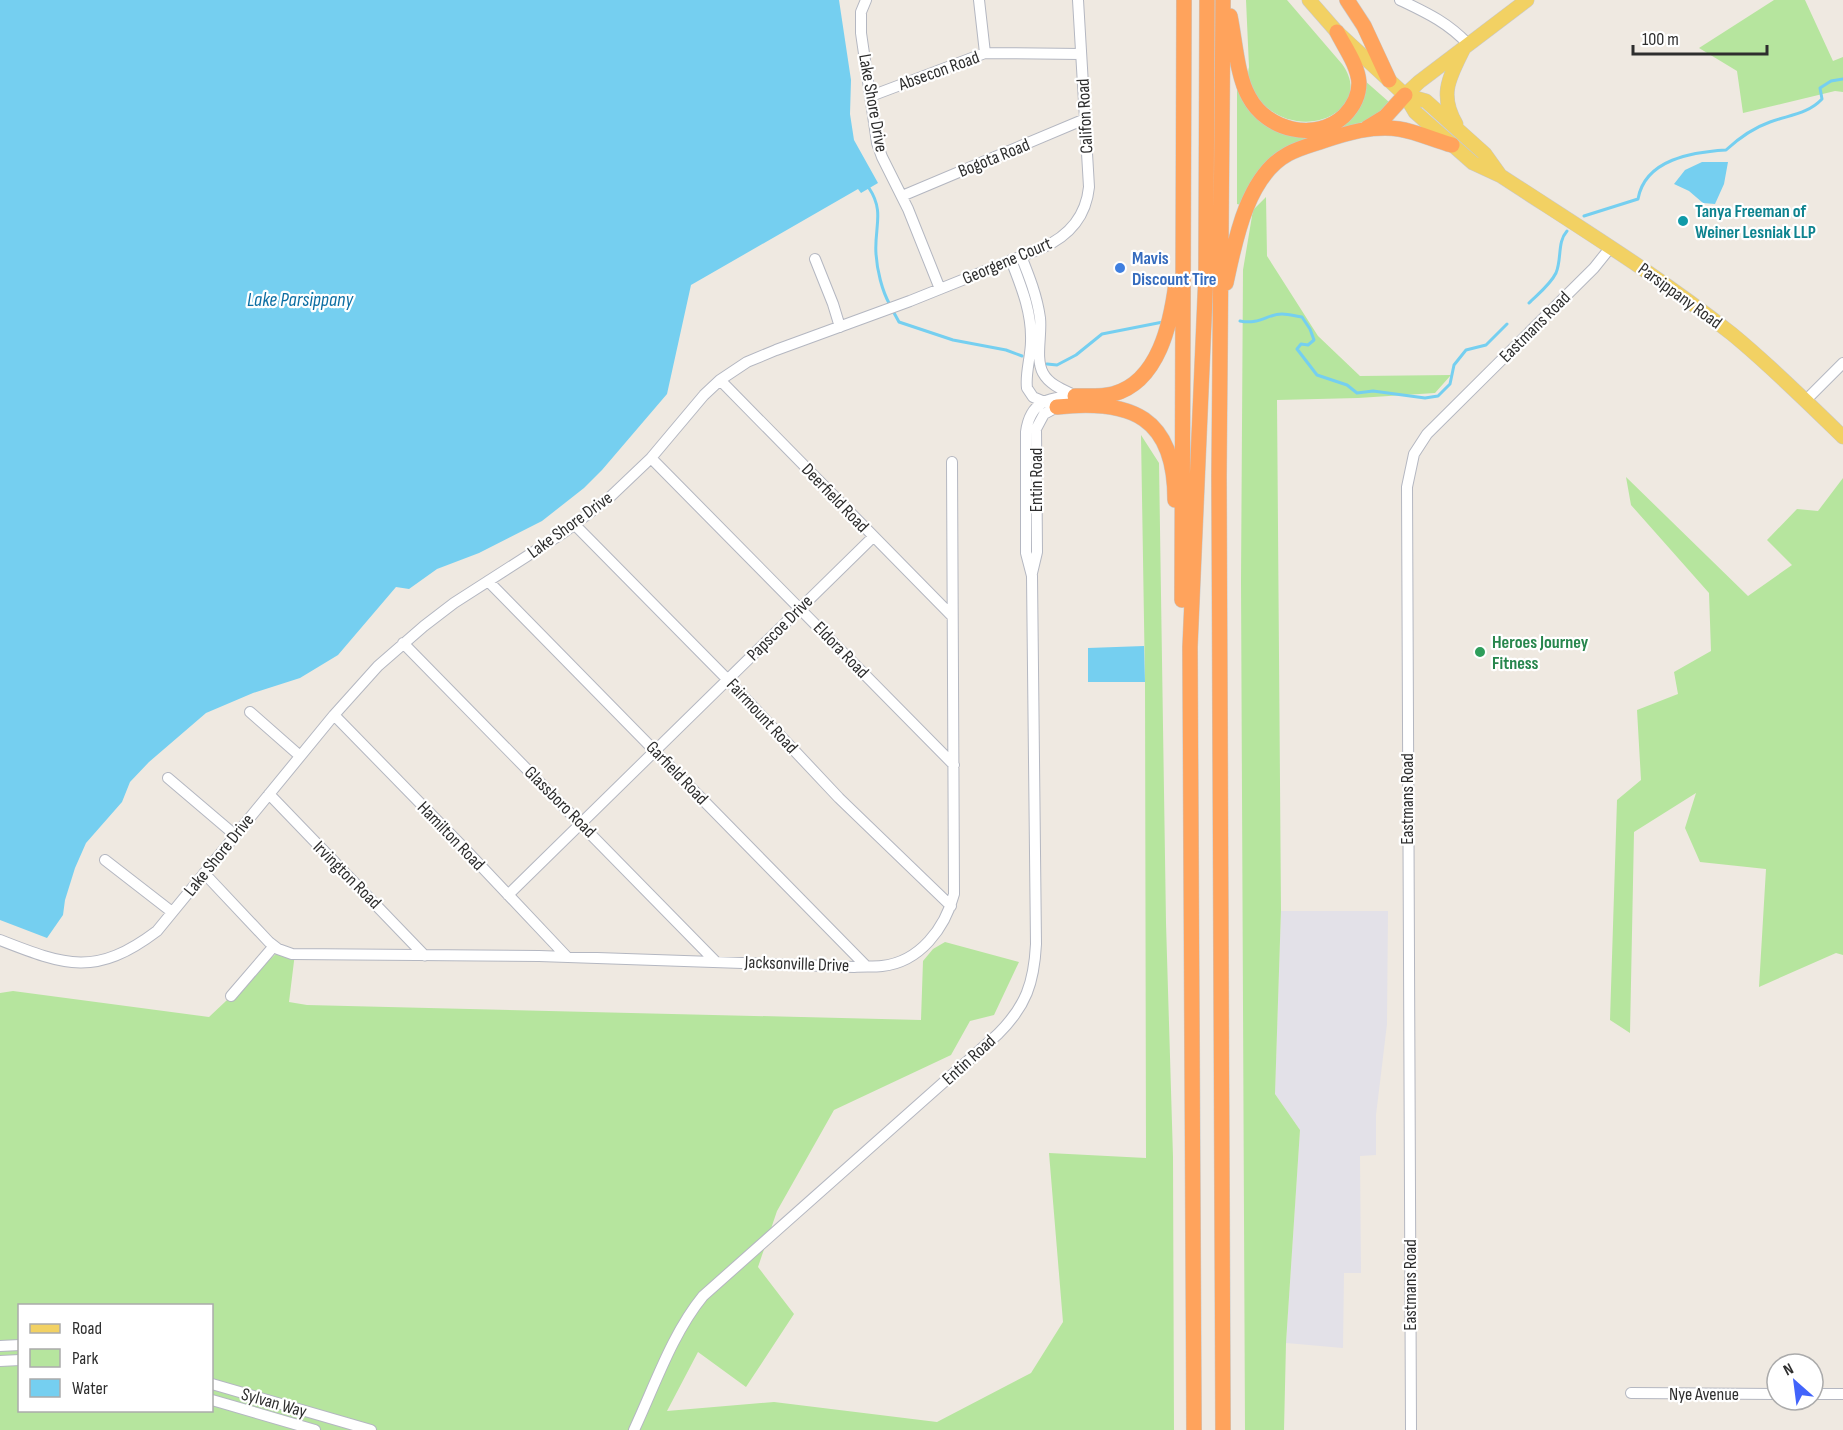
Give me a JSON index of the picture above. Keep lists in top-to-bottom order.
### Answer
{
  "streets": {
    "main road": ["Parsippany Road"],
    "street": [
      "Absecon Road",
      "Lake Shore Drive",
      "Califon Road",
      "Bogota Road",
      "Georgene Court",
      "Eastmans Road",
      "Entin Road",
      "Deerfield Road",
      "Papscoe Drive",
      "Eldora Road",
      "Fairmount Road",
      "Garfield Road",
      "Glassboro Road",
      "Hamilton Road",
      "Irvington Road",
      "Jacksonville Drive",
      "Nye Avenue",
      "Sylvan Way"
    ]
  },
  "crossings": [
    ["Absecon Road", "Lake Shore Drive"],
    ["Absecon Road", "Califon Road"],
    ["Lake Shore Drive", "Bogota Road"],
    ["Lake Shore Drive", "Georgene Court"],
    ["Lake Shore Drive", "Deerfield Road"],
    ["Lake Shore Drive", "Eldora Road"],
    ["Lake Shore Drive", "Fairmount Road"],
    ["Lake Shore Drive", "Garfield Road"],
    ["Lake Shore Drive", "Glassboro Road"],
    ["Lake Shore Drive", "Hamilton Road"],
    ["Lake Shore Drive", "Irvington Road"],
    ["Lake Shore Drive", "Jacksonville Drive"],
    ["Califon Road", "Bogota Road"],
    ["Califon Road", "Georgene Court"],
    ["Parsippany Road", "Eastmans Road"],
    ["Deerfield Road", "Papscoe Drive"],
    ["Deerfield Road", "Jacksonville Drive"],
    ["Papscoe Drive", "Eldora Road"],
    ["Papscoe Drive", "Fairmount Road"],
    ["Papscoe Drive", "Garfield Road"],
    ["Papscoe Drive", "Glassboro Road"],
    ["Papscoe Drive", "Hamilton Road"],
    ["Eldora Road", "Jacksonville Drive"],
    ["Fairmount Road", "Jacksonville Drive"],
    ["Garfield Road", "Jacksonville Drive"],
    ["Glassboro Road", "Jacksonville Drive"],
    ["Hamilton Road", "Jacksonville Drive"],
    ["Irvington Road", "Jacksonville Drive"]
  ],
  "water": ["Lake Parsippany"],
  "places": ["Tanya Freeman of Weiner Lesniak LLP", "Mavis Discount Tire", "Heroes Journey Fitness"],
  "legend": ["Road", "Park", "Water"],
  "scale_bar": "100 m",
  "north": "top left"
}
